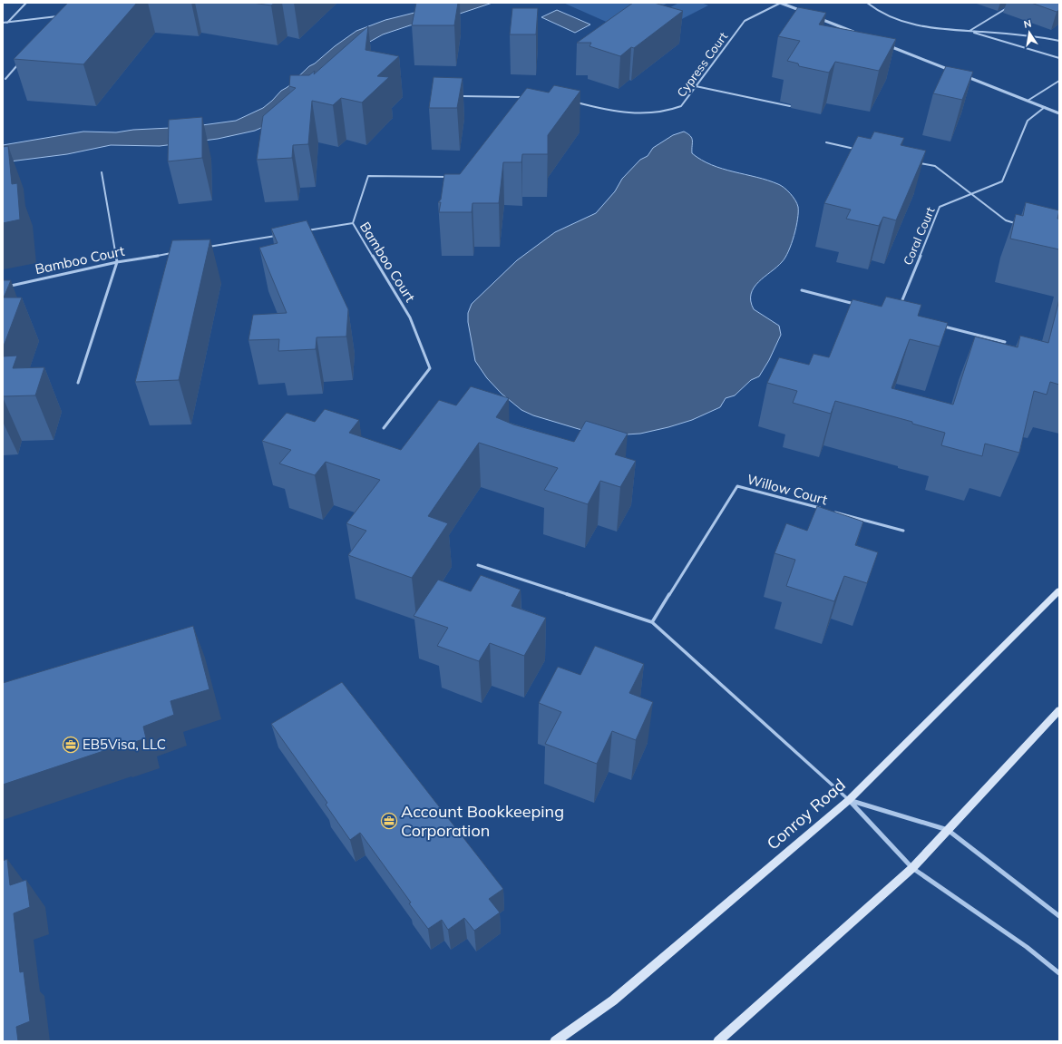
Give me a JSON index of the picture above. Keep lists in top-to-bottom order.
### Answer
{
  "streets": {
    "main road": ["Conroy Road"],
    "lane": [
      "Cypress Court",
      "Coral Court",
      "Bamboo Court",
      "Willow Court"
    ]
  },
  "places": {
    "office": ["EB5Visa, LLC", "Account Bookkeeping Corporation"]
  },
  "north": "top"
}
